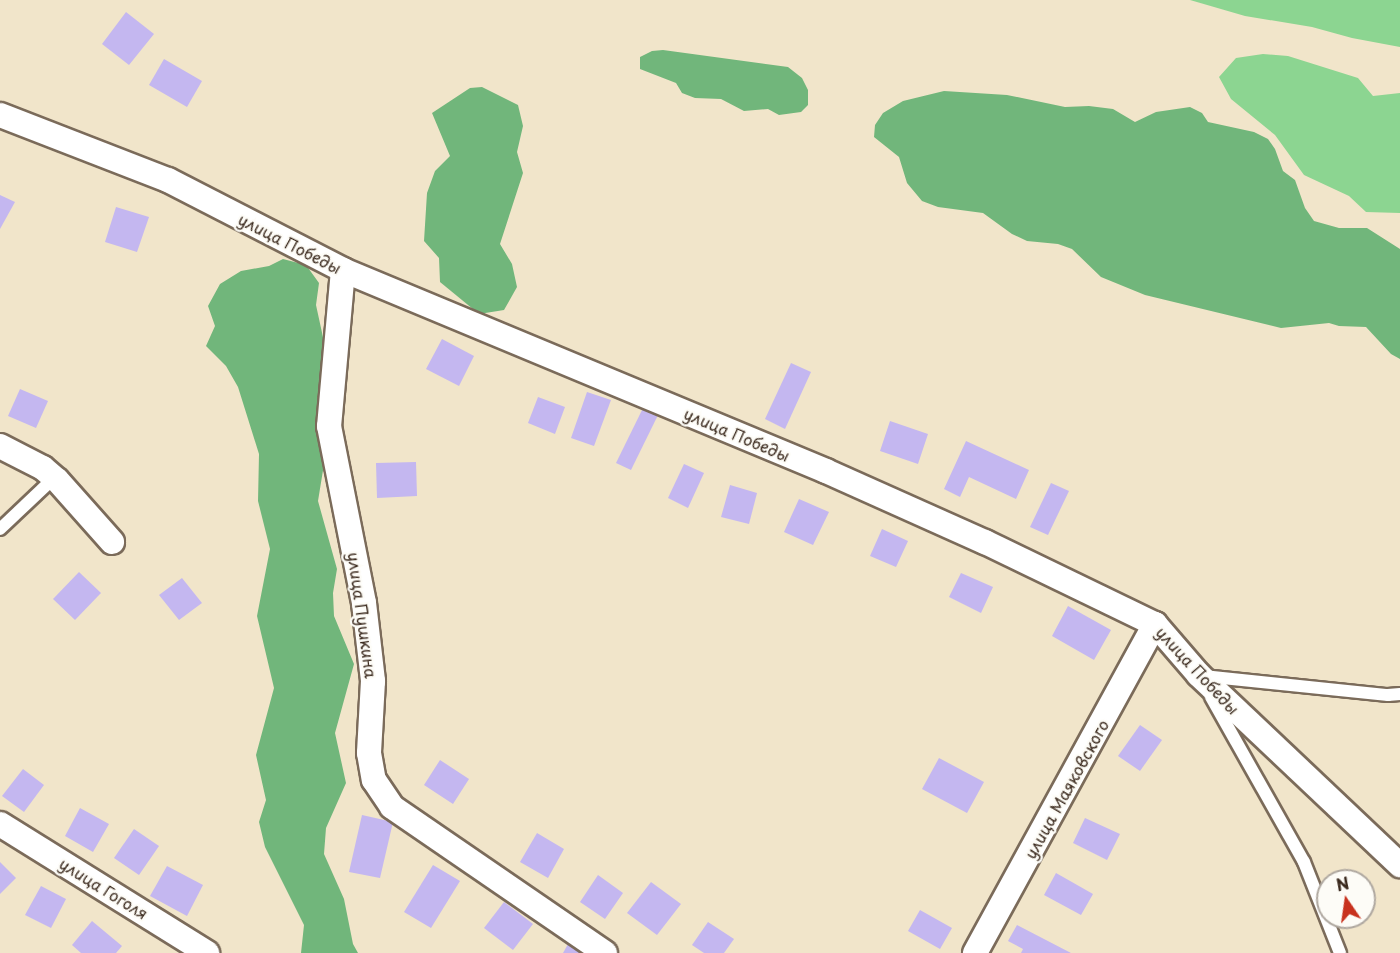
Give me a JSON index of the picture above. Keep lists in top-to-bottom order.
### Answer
{
  "streets": {
    "street": [
      "улица Победы",
      "улица Пушкина",
      "улица Маяковского",
      "улица Гоголя"
    ]
  },
  "crossings": [
    ["улица Победы", "улица Пушкина"],
    ["улица Победы", "улица Маяковского"]
  ],
  "north": "top"
}
